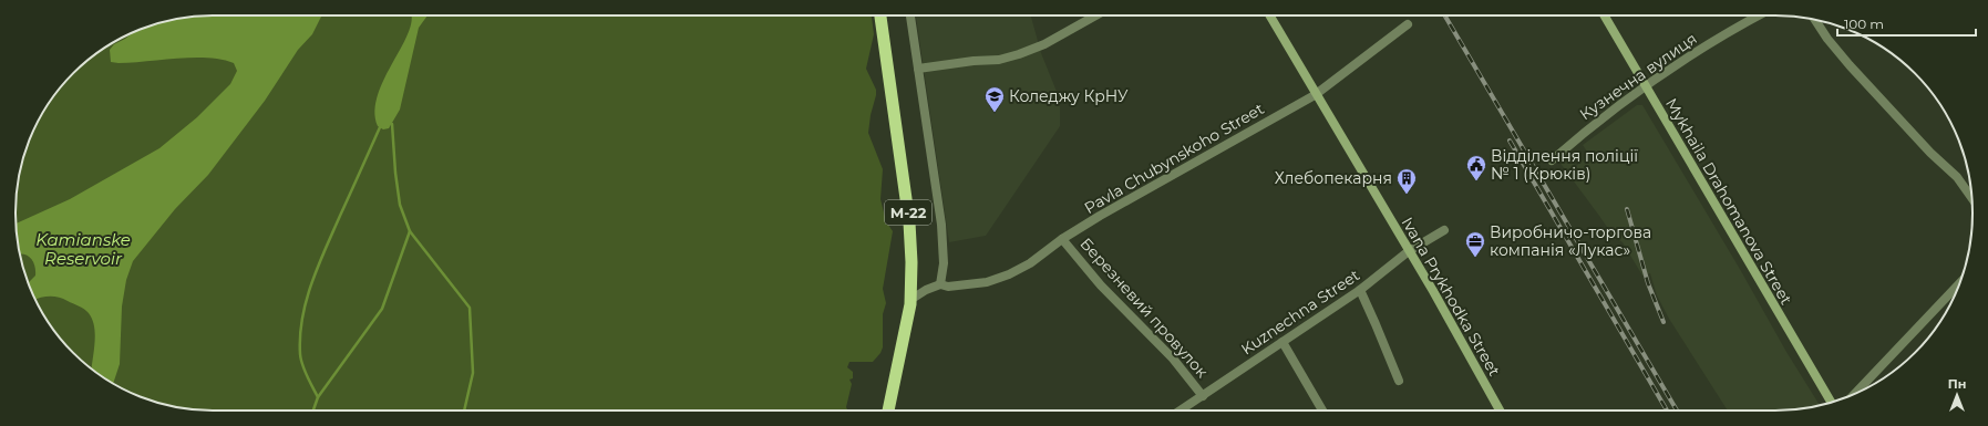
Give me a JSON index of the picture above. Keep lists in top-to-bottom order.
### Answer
{
  "streets": {
    "highway": ["М-22"],
    "main road": ["Mykhaila Drahomanova Street", "Ivana Prykhodka Street"],
    "street": [
      "Кузнечна вулиця",
      "Pavla Chubynskoho Street",
      "Березневий провулок",
      "Kuznechna Street"
    ]
  },
  "crossings": [
    ["Кузнечна вулиця", "Mykhaila Drahomanova Street"],
    ["Pavla Chubynskoho Street", "Ivana Prykhodka Street"],
    ["Pavla Chubynskoho Street", "Березневий провулок"],
    ["Ivana Prykhodka Street", "Kuznechna Street"],
    ["Березневий провулок", "Kuznechna Street"]
  ],
  "water": ["Kamianske Reservoir"],
  "places": {
    "school or university": ["Коледжу КрНУ"],
    "public building": ["Відділення поліції № 1 (Крюків)"],
    "building": ["Хлебопекарня"],
    "office": ["Виробничо-торгова компанія «Лукас»"]
  },
  "scale_bar": "100 m",
  "north": "top"
}
